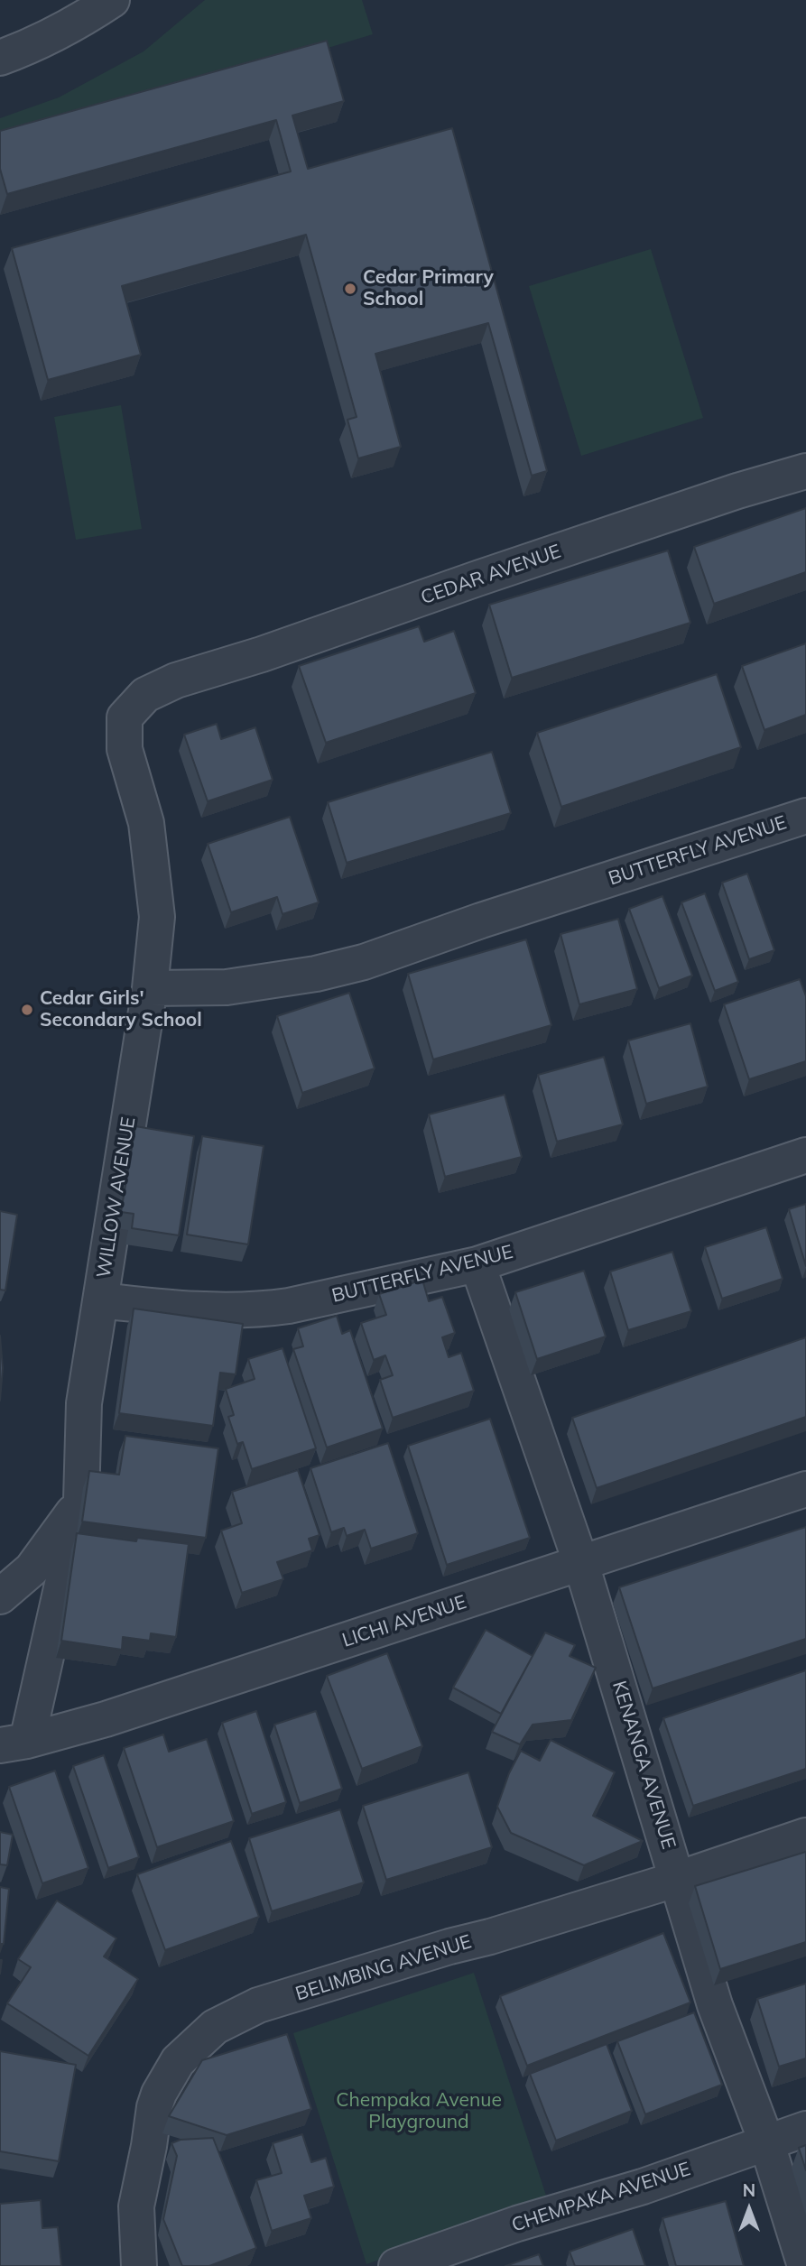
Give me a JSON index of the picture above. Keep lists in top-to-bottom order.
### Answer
{
  "streets": {
    "street": [
      "CEDAR AVENUE",
      "BUTTERFLY AVENUE",
      "WILLOW AVENUE",
      "LICHI AVENUE",
      "KENANGA AVENUE",
      "BELIMBING AVENUE",
      "CHEMPAKA AVENUE"
    ]
  },
  "crossings": [
    ["CEDAR AVENUE", "WILLOW AVENUE"],
    ["BUTTERFLY AVENUE", "WILLOW AVENUE"],
    ["BUTTERFLY AVENUE", "KENANGA AVENUE"],
    ["WILLOW AVENUE", "LICHI AVENUE"],
    ["LICHI AVENUE", "KENANGA AVENUE"],
    ["KENANGA AVENUE", "BELIMBING AVENUE"],
    ["KENANGA AVENUE", "CHEMPAKA AVENUE"]
  ],
  "parks": ["Chempaka Avenue Playground"],
  "places": ["Cedar Primary School", "Cedar Girls' Secondary School"],
  "north": "top"
}
